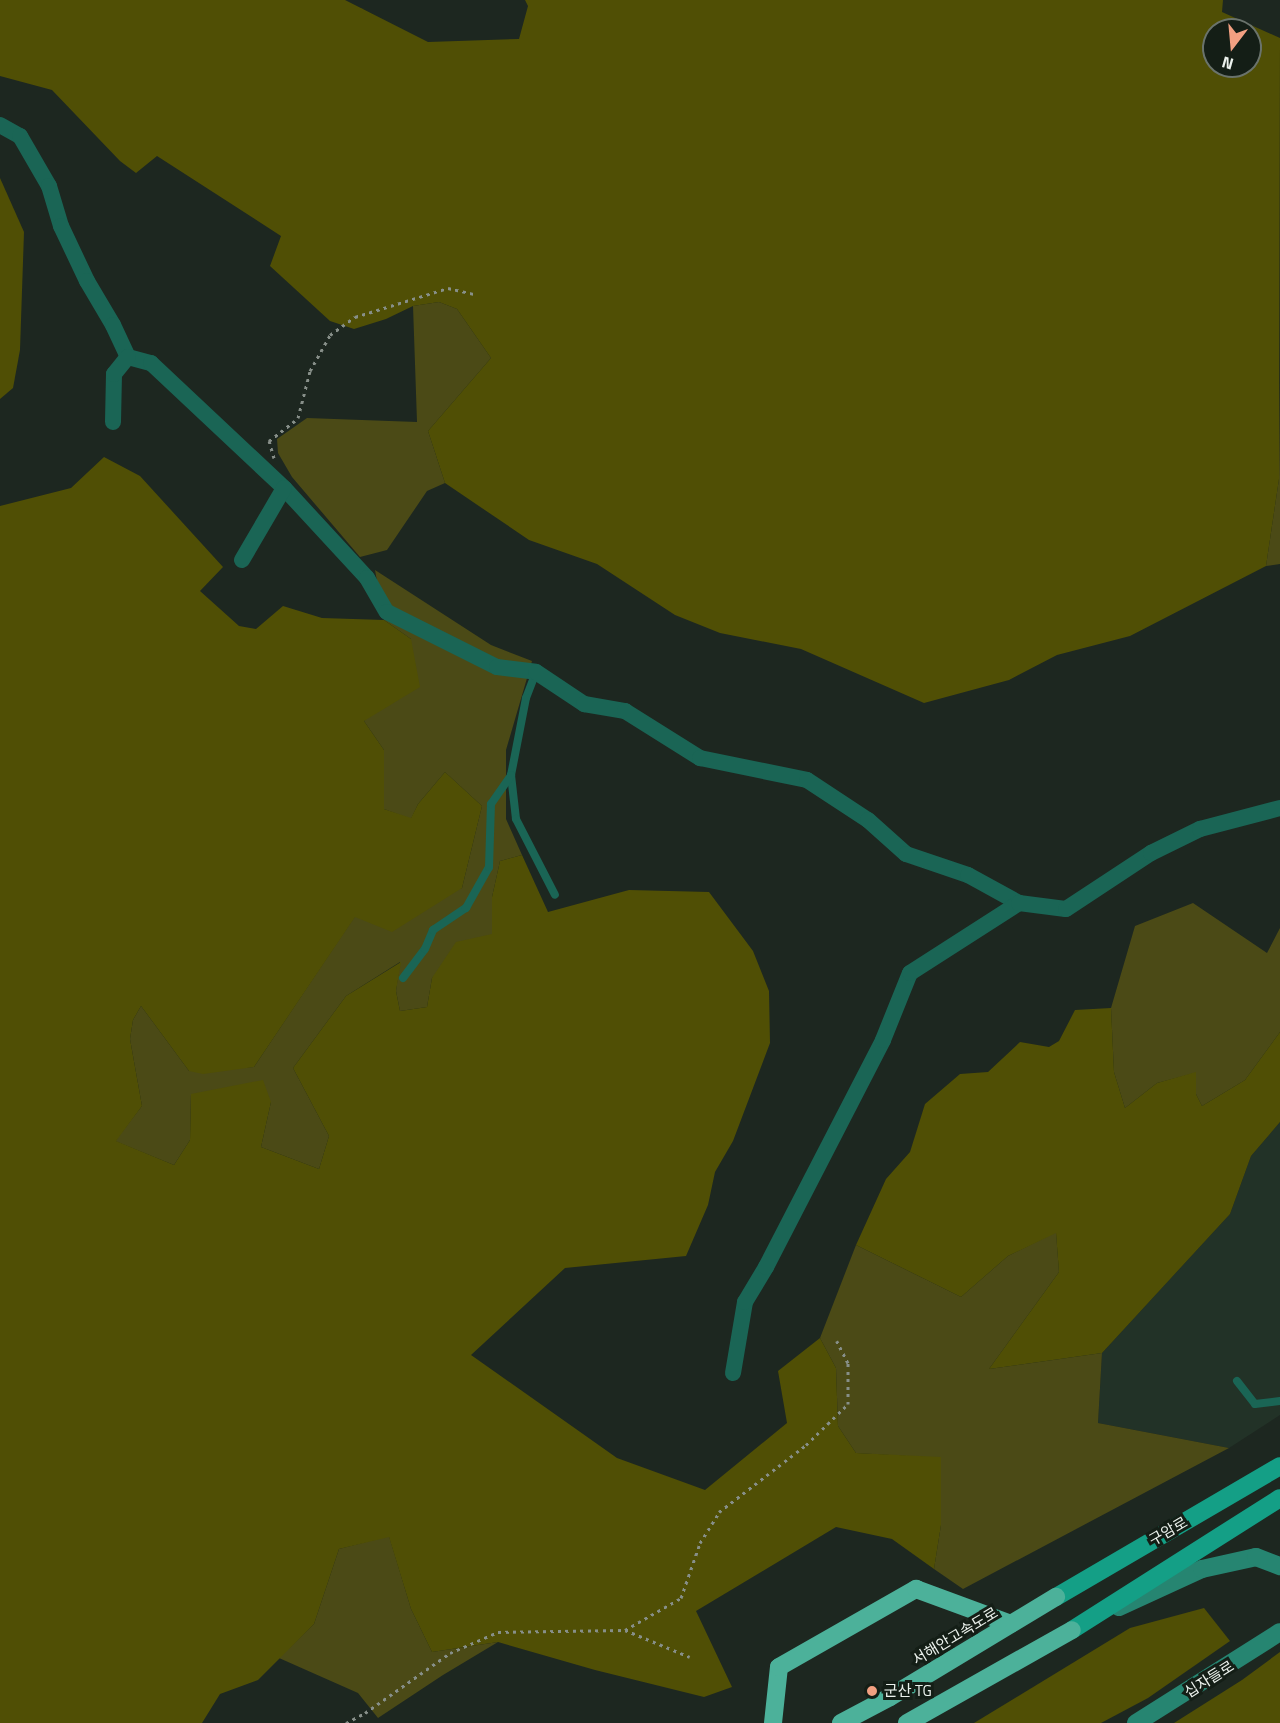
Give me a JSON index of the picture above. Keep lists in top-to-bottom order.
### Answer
{
  "streets": {
    "highway": ["서해안고속도로"],
    "main road": ["구암로", "십자들로"]
  },
  "crossings": [
    ["구암로", "서해안고속도로"]
  ],
  "places": ["군산 TG"],
  "north": "bottom"
}
